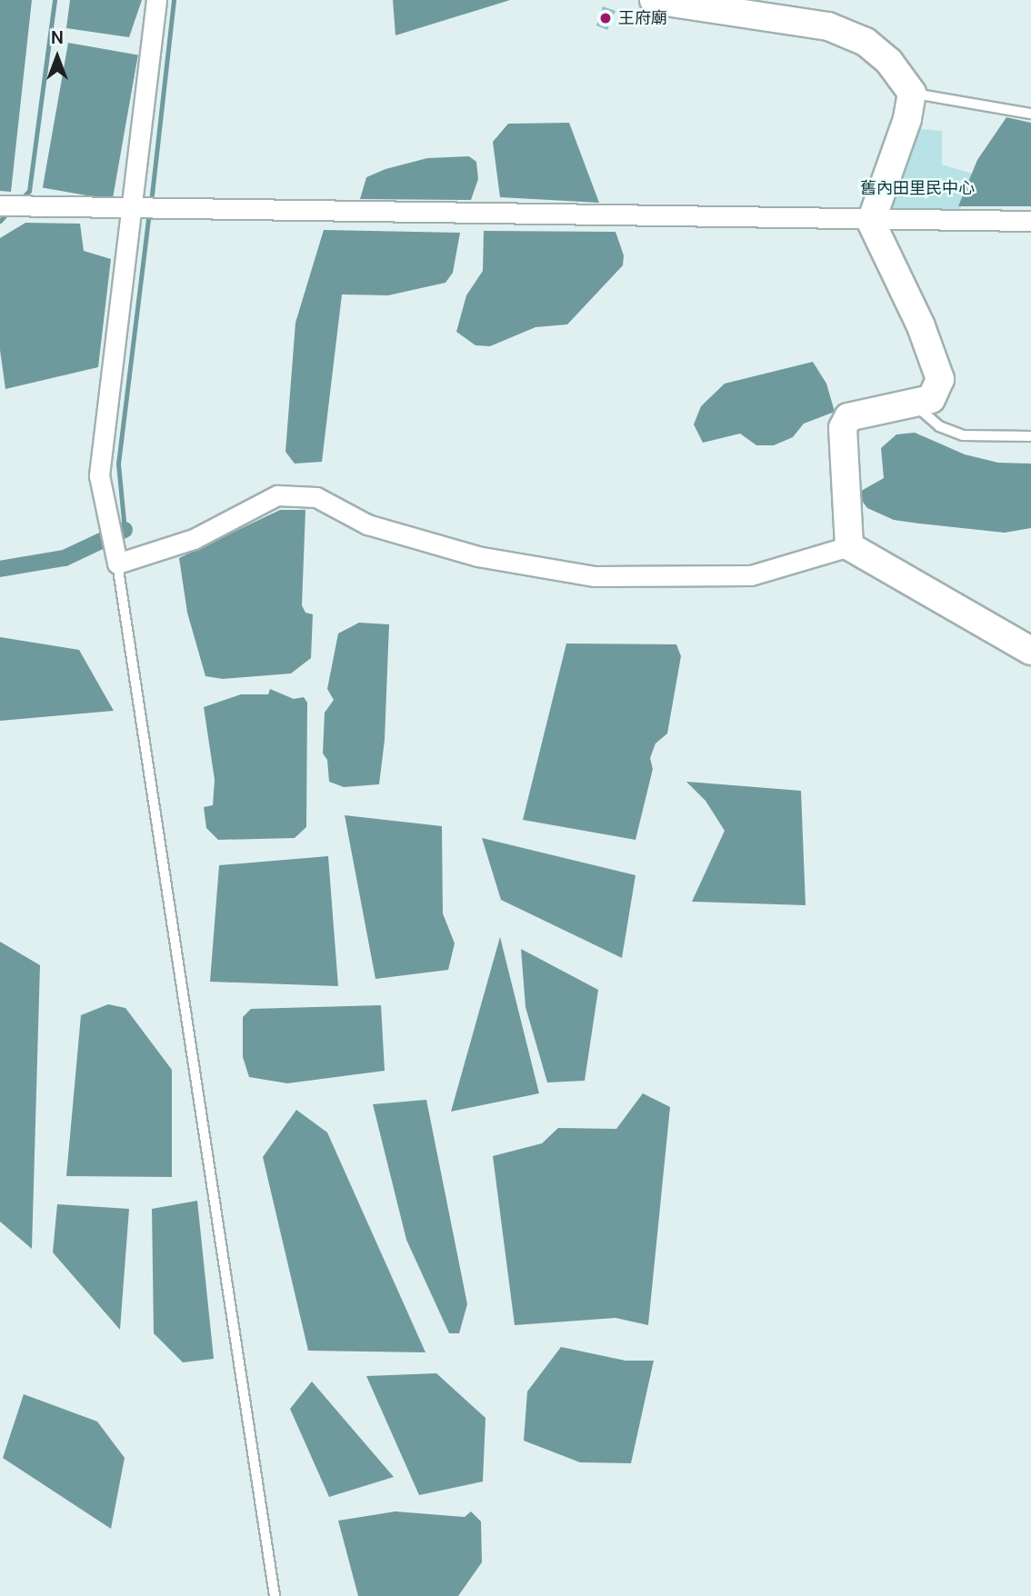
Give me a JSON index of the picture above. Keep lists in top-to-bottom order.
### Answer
{
  "parks": ["舊內田里民中心"],
  "places": ["王府廟"],
  "north": "top"
}
